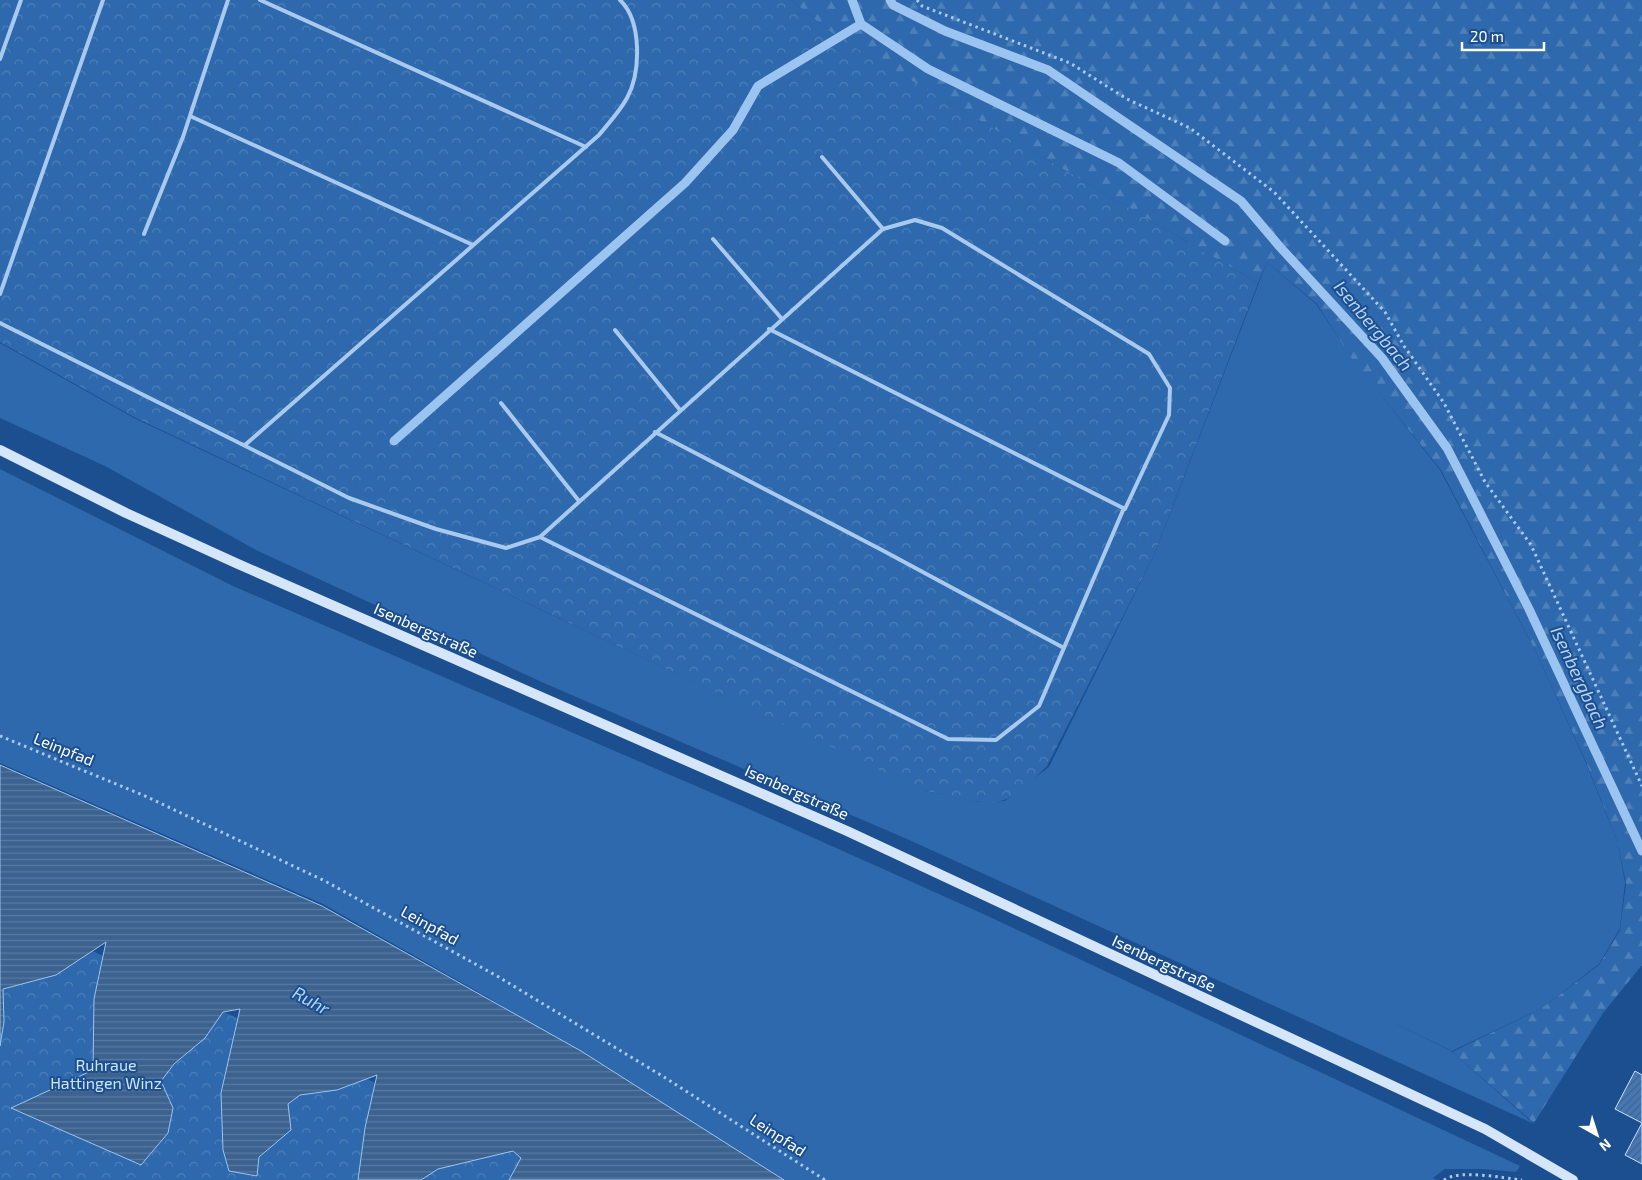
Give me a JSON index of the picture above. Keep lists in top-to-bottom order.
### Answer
{
  "streets": {
    "main road": ["Isenbergstraße"],
    "path": ["Leinpfad"]
  },
  "water": ["Isenbergbach", "Ruhr"],
  "parks": ["Ruhraue Hattingen Winz"],
  "scale_bar": "20 m",
  "north": "bottom right"
}
